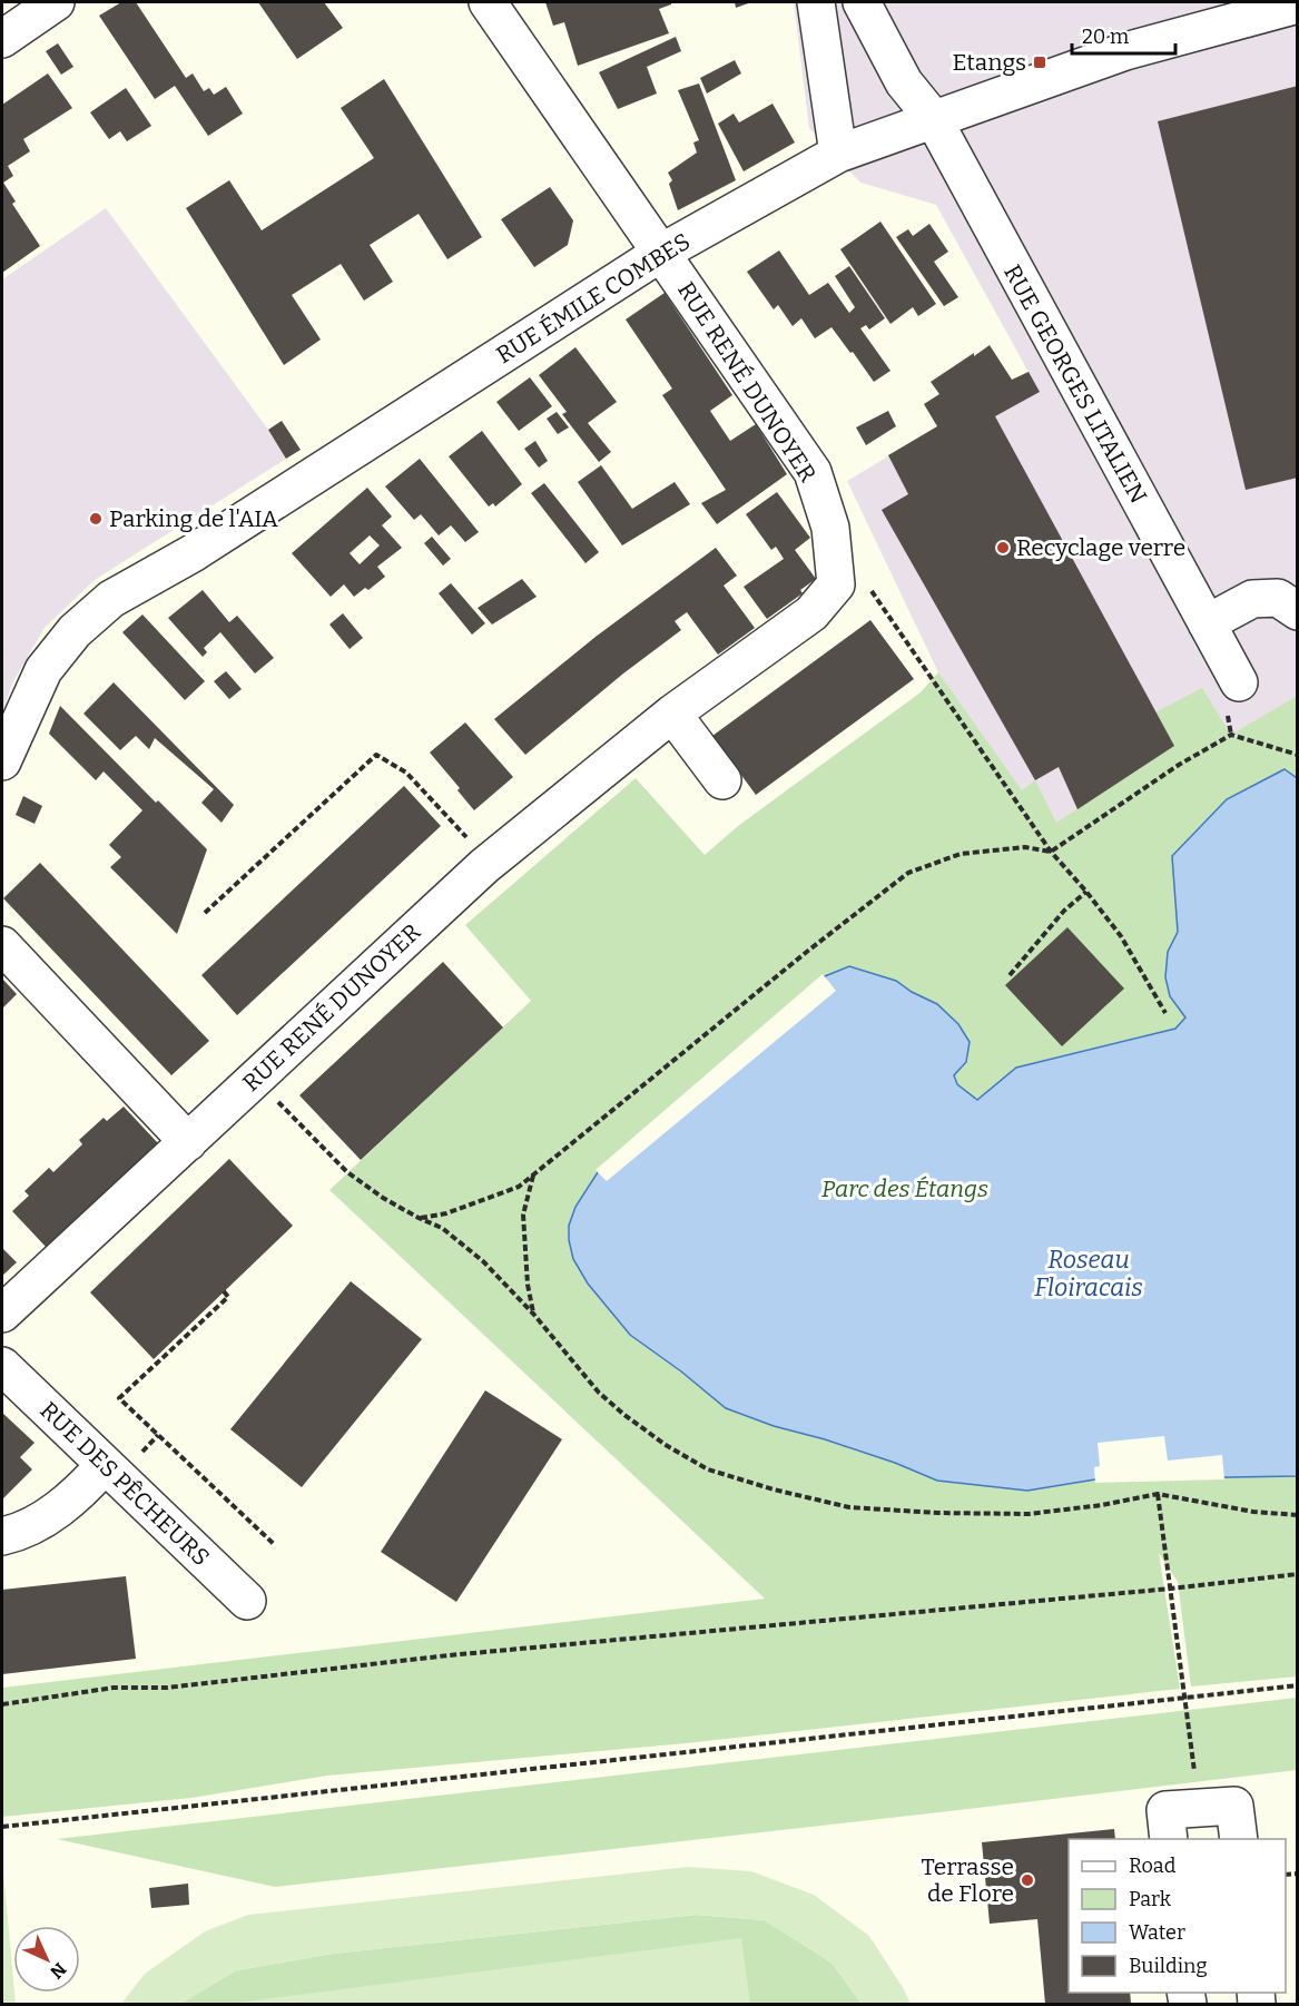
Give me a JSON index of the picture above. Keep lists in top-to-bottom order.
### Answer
{
  "streets": {
    "street": [
      "RUE ÉMILE COMBES",
      "RUE RENÉ DUNOYER",
      "RUE GEORGES LITALIEN",
      "RUE DES PÊCHEURS"
    ]
  },
  "crossings": [
    ["RUE ÉMILE COMBES", "RUE RENÉ DUNOYER"],
    ["RUE ÉMILE COMBES", "RUE GEORGES LITALIEN"]
  ],
  "water": ["Roseau Floiracais"],
  "parks": ["Parc des Étangs"],
  "places": {
    "transit": ["Etangs"],
    "other": ["Parking de l'AIA", "Recyclage verre", "Terrasse de Flore"]
  },
  "legend": [
    "Road",
    "Park",
    "Water",
    "Building"
  ],
  "scale_bar": "20 m",
  "north": "bottom right"
}
